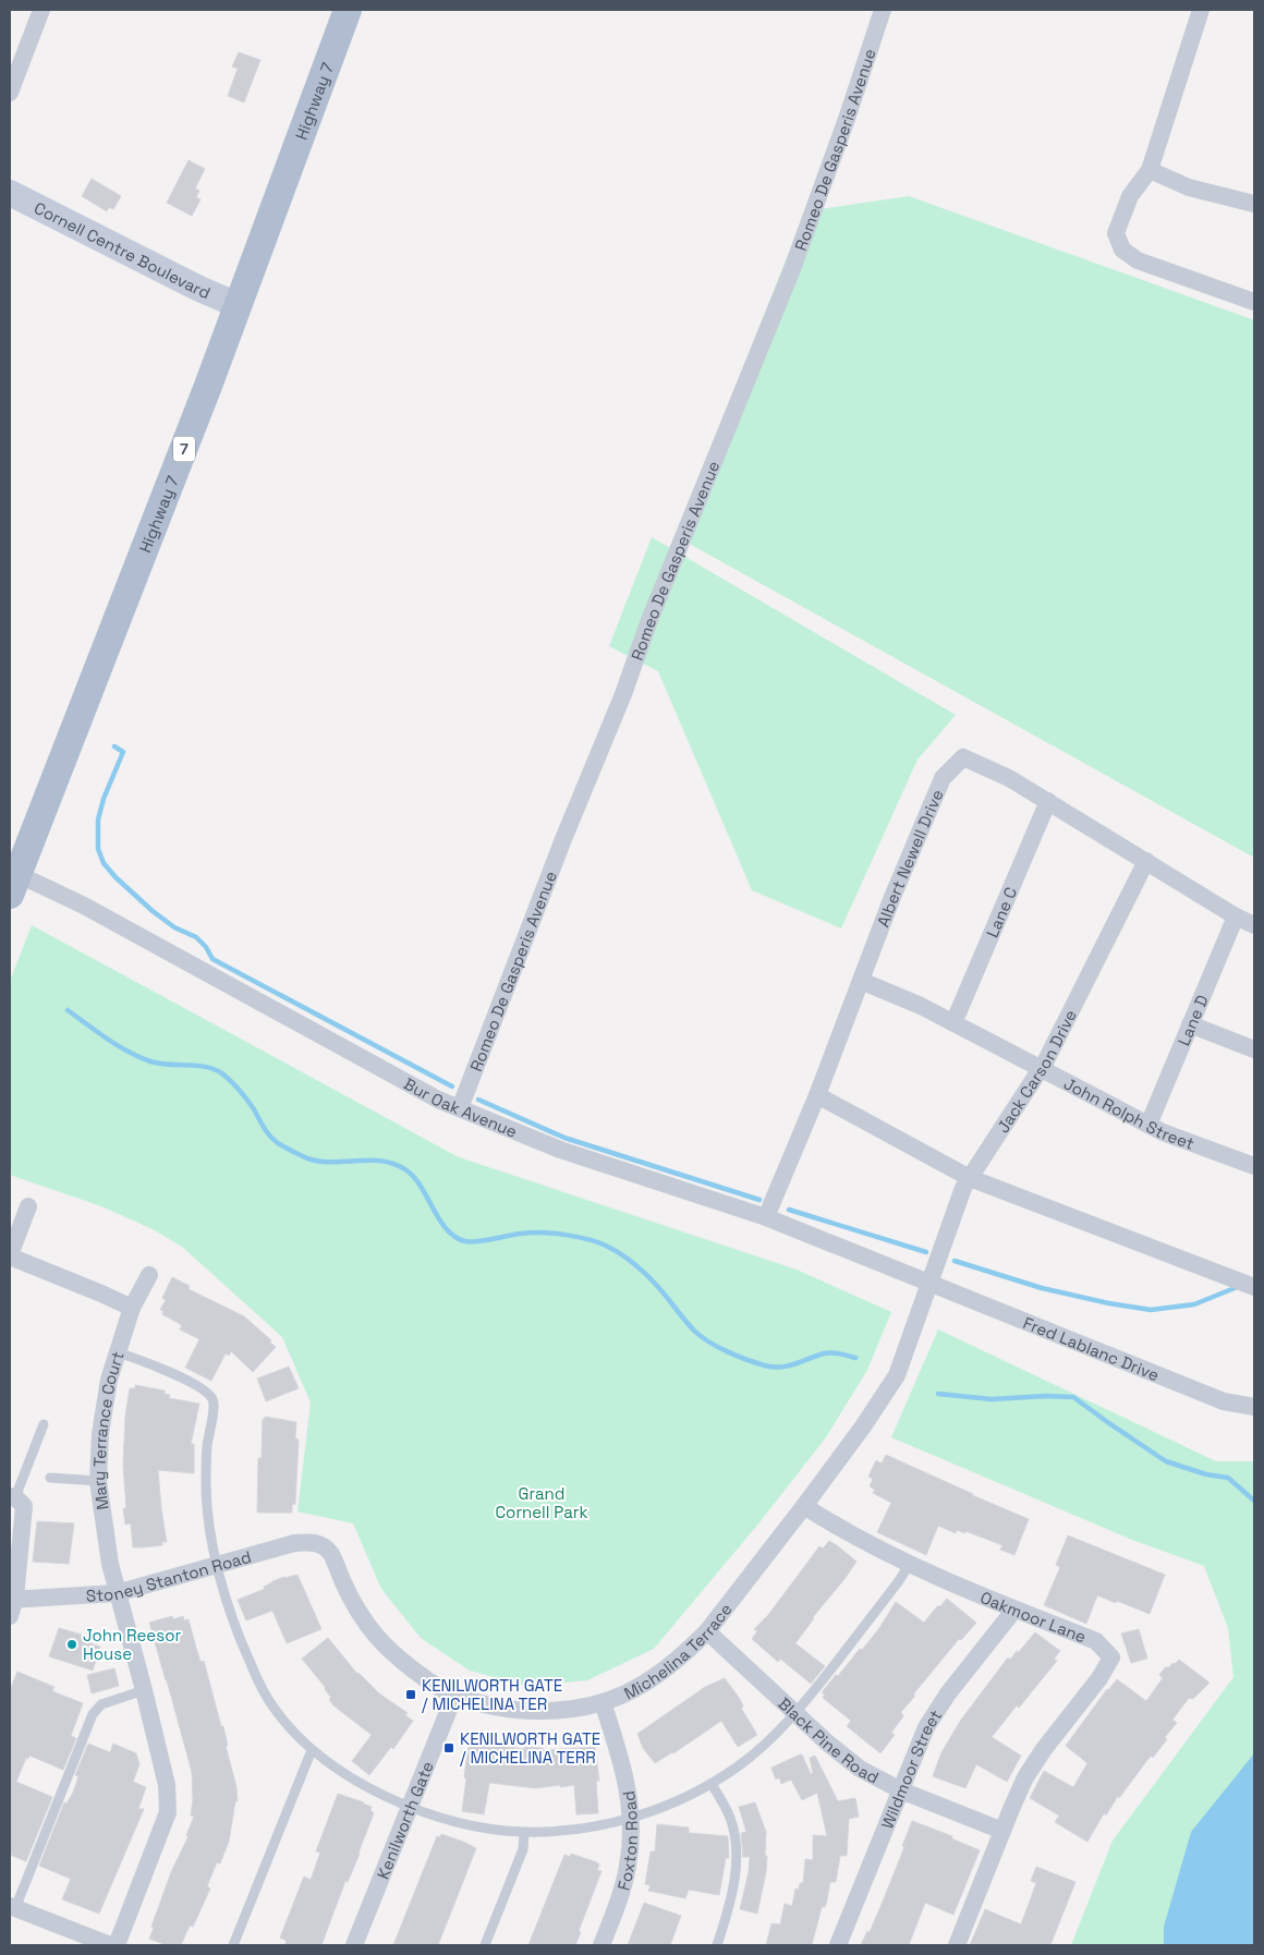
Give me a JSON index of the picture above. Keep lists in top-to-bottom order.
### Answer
{
  "streets": {
    "main road": ["Highway 7", "7"],
    "street": [
      "Romeo De Gasperis Avenue",
      "Cornell Centre Boulevard",
      "Albert Newell Drive",
      "Lane C",
      "Lane D",
      "Jack Carson Drive",
      "Bur Oak Avenue",
      "John Rolph Street",
      "Fred Lablanc Drive",
      "Mary Terrance Court",
      "Stoney Stanton Road",
      "Oakmoor Lane",
      "Michelina Terrace",
      "Black Pine Road",
      "Wildmoor Street",
      "Kenilworth Gate",
      "Foxton Road"
    ]
  },
  "crossings": [
    ["Highway 7", "Cornell Centre Boulevard"],
    ["Highway 7", "Bur Oak Avenue"],
    ["Romeo De Gasperis Avenue", "Bur Oak Avenue"],
    ["Albert Newell Drive", "Lane C"],
    ["Albert Newell Drive", "Lane D"],
    ["Albert Newell Drive", "Jack Carson Drive"],
    ["Albert Newell Drive", "Bur Oak Avenue"],
    ["Albert Newell Drive", "John Rolph Street"],
    ["Lane C", "John Rolph Street"],
    ["Lane D", "John Rolph Street"],
    ["Jack Carson Drive", "Bur Oak Avenue"],
    ["Jack Carson Drive", "John Rolph Street"],
    ["Jack Carson Drive", "Fred Lablanc Drive"],
    ["Jack Carson Drive", "Michelina Terrace"],
    ["Bur Oak Avenue", "Fred Lablanc Drive"],
    ["Bur Oak Avenue", "Michelina Terrace"],
    ["Fred Lablanc Drive", "Michelina Terrace"],
    ["Mary Terrance Court", "Stoney Stanton Road"],
    ["Stoney Stanton Road", "Michelina Terrace"],
    ["Oakmoor Lane", "Michelina Terrace"],
    ["Oakmoor Lane", "Black Pine Road"],
    ["Oakmoor Lane", "Wildmoor Street"],
    ["Michelina Terrace", "Black Pine Road"],
    ["Michelina Terrace", "Kenilworth Gate"],
    ["Michelina Terrace", "Foxton Road"],
    ["Black Pine Road", "Wildmoor Street"]
  ],
  "parks": ["Grand Cornell Park"],
  "places": {
    "other": ["John Reesor House"],
    "transit": ["KENILWORTH GATE / MICHELINA TER", "KENILWORTH GATE / MICHELINA TERR"]
  }
}
